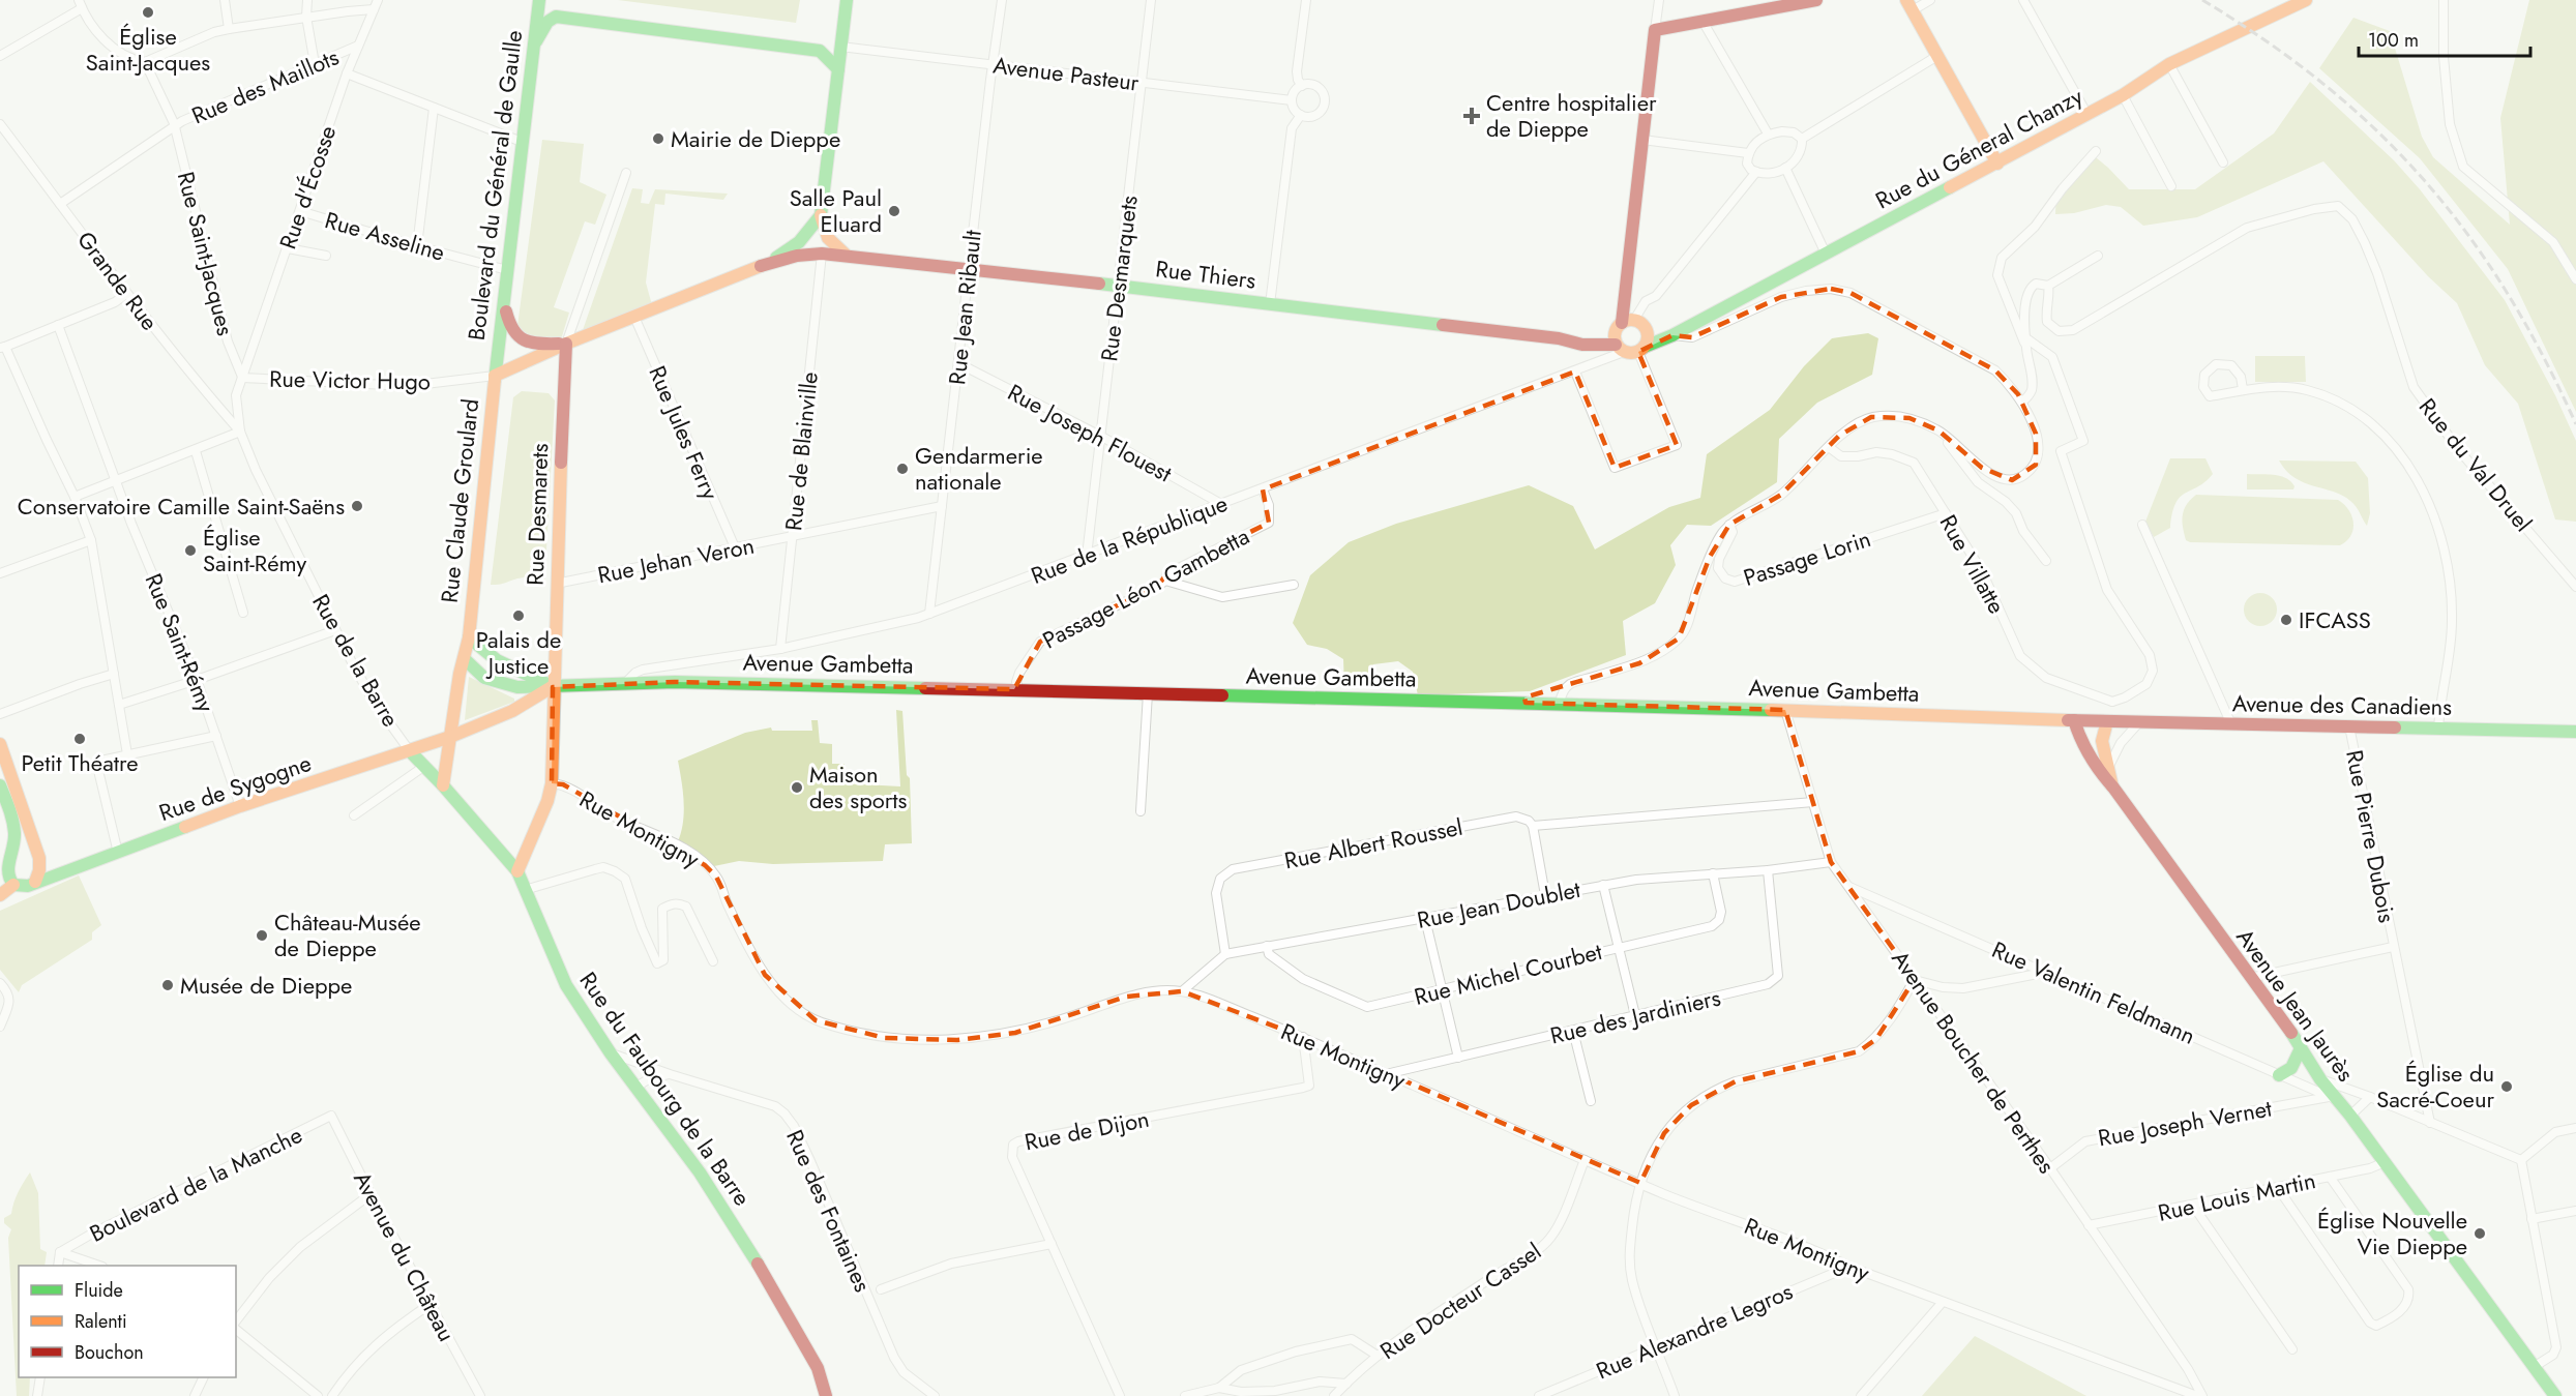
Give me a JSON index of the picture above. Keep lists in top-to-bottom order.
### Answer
{
  "streets": {
    "main road": [
      "Rue du Géneral Chanzy",
      "Boulevard du Général de Gaulle",
      "Rue Thiers",
      "Rue Claude Groulard",
      "Rue Desmarets",
      "Avenue Gambetta",
      "Avenue des Canadiens",
      "Rue de Sygogne",
      "Avenue Jean Jaurès",
      "Rue du Faubourg de la Barre"
    ],
    "street": [
      "Avenue Pasteur",
      "Rue des Maillots",
      "Rue d'Écosse",
      "Rue Asseline",
      "Rue Saint-Jacques",
      "Rue Desmarquets",
      "Grande Rue",
      "Rue Jean Ribault",
      "Rue Victor Hugo",
      "Rue Jules Ferry",
      "Rue Joseph Flouest",
      "Rue de Blainville",
      "Rue du Val Druel",
      "Rue de la République",
      "Passage Lorin",
      "Rue Jehan Veron",
      "Rue Villatte",
      "Passage Léon Gambetta",
      "Rue Saint-Rémy",
      "Rue de la Barre",
      "Rue Montigny",
      "Rue Pierre Dubois",
      "Rue Albert Roussel",
      "Rue Jean Doublet",
      "Rue Michel Courbet",
      "Rue Valentin Feldmann",
      "Rue des Jardiniers",
      "Avenue Boucher de Perthes",
      "Rue Joseph Vernet",
      "Rue de Dijon",
      "Boulevard de la Manche",
      "Rue Louis Martin",
      "Rue des Fontaines",
      "Avenue du Château",
      "Rue Docteur Cassel",
      "Rue Alexandre Legros"
    ]
  },
  "crossings": [
    ["Avenue Pasteur", "Rue Desmarquets"],
    ["Avenue Pasteur", "Rue Jean Ribault"],
    ["Rue des Maillots", "Rue d'Écosse"],
    ["Rue des Maillots", "Rue Saint-Jacques"],
    ["Rue des Maillots", "Grande Rue"],
    ["Rue du Géneral Chanzy", "Rue Thiers"],
    ["Boulevard du Général de Gaulle", "Rue Asseline"],
    ["Boulevard du Général de Gaulle", "Rue Victor Hugo"],
    ["Boulevard du Général de Gaulle", "Rue Claude Groulard"],
    ["Rue d'Écosse", "Rue Asseline"],
    ["Rue d'Écosse", "Rue Saint-Jacques"],
    ["Rue d'Écosse", "Grande Rue"],
    ["Rue d'Écosse", "Rue Victor Hugo"],
    ["Rue d'Écosse", "Rue de la Barre"],
    ["Rue Saint-Jacques", "Rue Victor Hugo"],
    ["Rue Thiers", "Rue Desmarquets"],
    ["Rue Thiers", "Rue Jean Ribault"],
    ["Rue Thiers", "Rue de Blainville"],
    ["Rue Thiers", "Rue de la République"],
    ["Rue Desmarquets", "Rue Joseph Flouest"],
    ["Rue Desmarquets", "Rue de la République"],
    ["Grande Rue", "Rue de la Barre"],
    ["Rue Jean Ribault", "Rue Joseph Flouest"],
    ["Rue Jean Ribault", "Rue de la République"],
    ["Rue Jean Ribault", "Rue Jehan Veron"],
    ["Rue Victor Hugo", "Rue Claude Groulard"],
    ["Rue Jules Ferry", "Rue Jehan Veron"],
    ["Rue Joseph Flouest", "Rue de la République"],
    ["Rue de Blainville", "Rue de la République"],
    ["Rue de Blainville", "Rue Jehan Veron"],
    ["Rue Claude Groulard", "Avenue Gambetta"],
    ["Rue Claude Groulard", "Rue de Sygogne"],
    ["Rue Claude Groulard", "Rue du Faubourg de la Barre"],
    ["Rue Desmarets", "Rue Jehan Veron"],
    ["Rue Desmarets", "Avenue Gambetta"],
    ["Rue Desmarets", "Rue de Sygogne"],
    ["Rue de la République", "Passage Léon Gambetta"],
    ["Rue de la République", "Avenue Gambetta"],
    ["Passage Lorin", "Rue Villatte"],
    ["Passage Léon Gambetta", "Avenue Gambetta"],
    ["Rue Saint-Rémy", "Rue de Sygogne"],
    ["Rue de la Barre", "Rue de Sygogne"],
    ["Rue de la Barre", "Rue du Faubourg de la Barre"],
    ["Avenue Gambetta", "Avenue des Canadiens"],
    ["Avenue Gambetta", "Rue de Sygogne"],
    ["Avenue Gambetta", "Avenue Jean Jaurès"],
    ["Avenue Gambetta", "Avenue Boucher de Perthes"],
    ["Avenue des Canadiens", "Rue Pierre Dubois"],
    ["Avenue des Canadiens", "Avenue Jean Jaurès"],
    ["Rue de Sygogne", "Rue du Faubourg de la Barre"],
    ["Rue Montigny", "Rue Jean Doublet"],
    ["Rue Montigny", "Rue des Jardiniers"],
    ["Rue Montigny", "Rue de Dijon"],
    ["Rue Montigny", "Rue Docteur Cassel"],
    ["Rue Montigny", "Rue Alexandre Legros"],
    ["Rue Albert Roussel", "Rue Jean Doublet"],
    ["Rue Albert Roussel", "Avenue Boucher de Perthes"],
    ["Rue Jean Doublet", "Rue Michel Courbet"],
    ["Rue Jean Doublet", "Rue des Jardiniers"],
    ["Rue Jean Doublet", "Avenue Boucher de Perthes"],
    ["Rue Valentin Feldmann", "Avenue Jean Jaurès"],
    ["Rue Valentin Feldmann", "Avenue Boucher de Perthes"],
    ["Rue Valentin Feldmann", "Rue Joseph Vernet"],
    ["Avenue Jean Jaurès", "Rue Joseph Vernet"],
    ["Avenue Jean Jaurès", "Rue Louis Martin"],
    ["Avenue Boucher de Perthes", "Rue Joseph Vernet"],
    ["Avenue Boucher de Perthes", "Rue Louis Martin"],
    ["Rue du Faubourg de la Barre", "Rue des Fontaines"],
    ["Boulevard de la Manche", "Avenue du Château"]
  ],
  "places": {
    "other": [
      "Église Saint-Jacques",
      "Mairie de Dieppe",
      "Salle Paul Eluard",
      "Gendarmerie nationale",
      "Conservatoire Camille Saint-Saëns",
      "Église Saint-Rémy",
      "Palais de Justice",
      "IFCASS",
      "Petit Théatre",
      "Maison des sports",
      "Château-Musée de Dieppe",
      "Musée de Dieppe",
      "Église du Sacré-Coeur",
      "Église Nouvelle Vie Dieppe"
    ],
    "health": ["Centre hospitalier de Dieppe"]
  },
  "legend": ["Fluide", "Ralenti", "Bouchon"],
  "scale_bar": "100 m"
}
